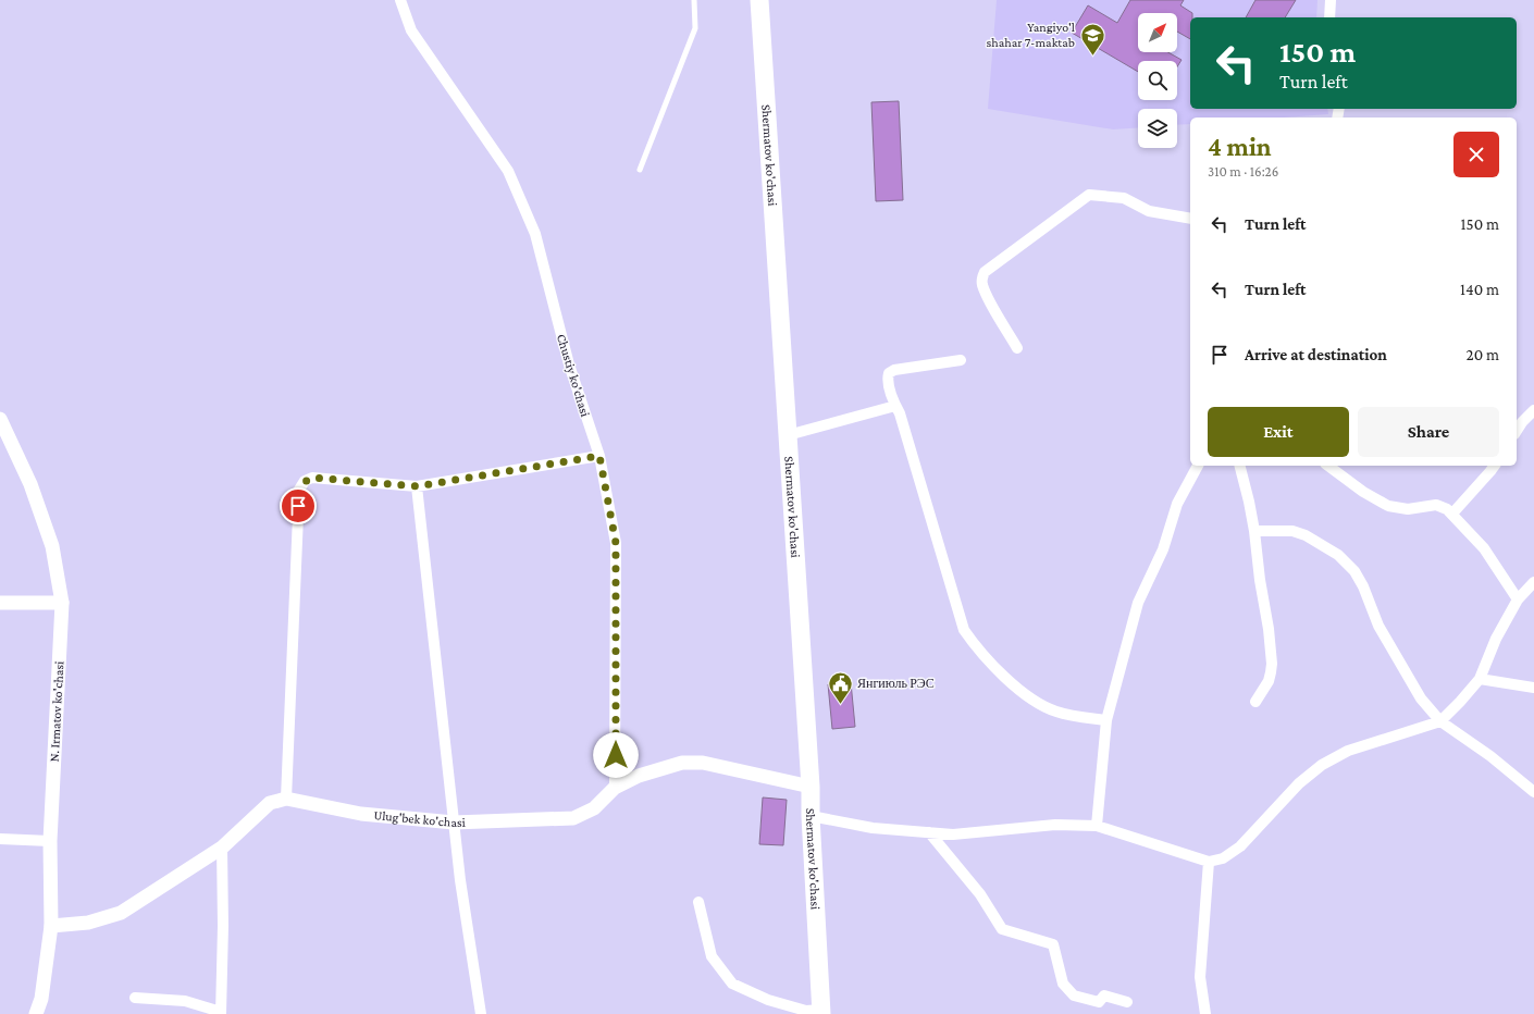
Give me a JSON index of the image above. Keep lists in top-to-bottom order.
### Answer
{
  "streets": {
    "main road": ["Shermatov ko'chasi"],
    "street": ["Chustiy ko'chasi", "N. Irmatov ko'chasi", "Ulug'bek ko'chasi"]
  },
  "crossings": [
    ["Shermatov ko'chasi", "Ulug'bek ko'chasi"],
    ["Chustiy ko'chasi", "Ulug'bek ko'chasi"]
  ],
  "places": {
    "school or university": ["Yangiyo'l shahar 7-maktab"],
    "public building": ["Янгиюль РЭС"]
  },
  "north": "top right",
  "page": {
    "turn": ["150 m", "Turn left"],
    "heading": ["4 min", "310 m · 16:26"],
    "list": [
      {
        "name": "Turn left",
        "value": "150 m"
      },
      {
        "name": "Turn left",
        "value": "140 m"
      },
      {
        "name": "Arrive at destination",
        "value": "20 m"
      }
    ],
    "buttons": ["Exit", "Share"]
  }
}
